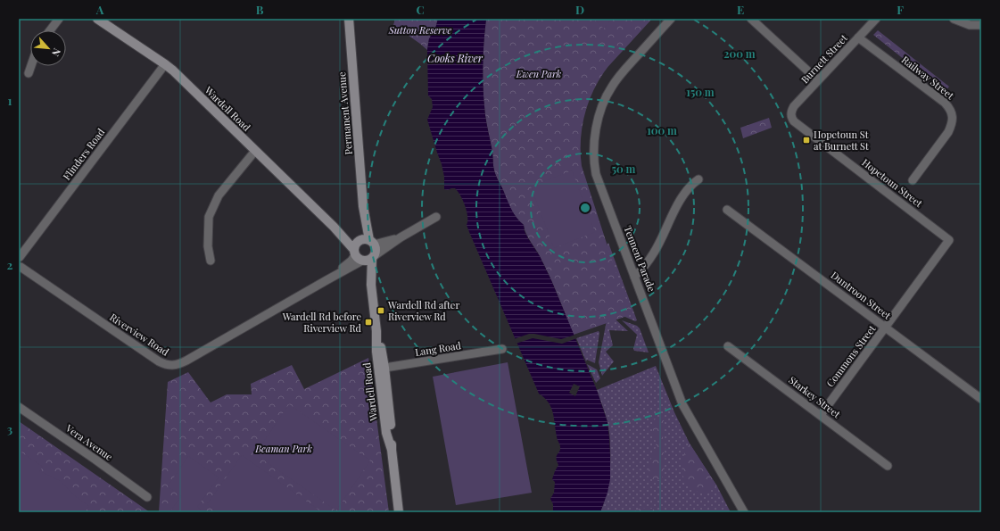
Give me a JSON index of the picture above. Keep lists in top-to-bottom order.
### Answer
{
  "streets": {
    "main road": ["Wardell Road", "Permanent Avenue"],
    "street": [
      "Burnett Street",
      "Railway Street",
      "Flinders Road",
      "Hopetoun Street",
      "Tennent Parade",
      "Duntroon Street",
      "Riverview Road",
      "Lang Road",
      "Commons Street",
      "Starkey Street",
      "Vera Avenue"
    ]
  },
  "crossings": [
    ["Burnett Street", "Railway Street"],
    ["Burnett Street", "Hopetoun Street"],
    ["Wardell Road", "Permanent Avenue"],
    ["Wardell Road", "Flinders Road"],
    ["Wardell Road", "Riverview Road"],
    ["Wardell Road", "Lang Road"],
    ["Permanent Avenue", "Riverview Road"],
    ["Hopetoun Street", "Commons Street"],
    ["Duntroon Street", "Commons Street"],
    ["Commons Street", "Starkey Street"]
  ],
  "water": ["Cooks River"],
  "parks": ["Sutton Reserve", "Ewen Park", "Beaman Park"],
  "places": {
    "transit": ["Hopetoun St at Burnett St", "Wardell Rd after Riverview Rd", "Wardell Rd before Riverview Rd"]
  },
  "north": "bottom right",
  "grid": {
    "columns": [
      "A",
      "B",
      "C",
      "D",
      "E",
      "F"
    ],
    "rows": ["1", "2", "3"]
  },
  "rings": [
    "200 m",
    "150 m",
    "100 m",
    "50 m"
  ]
}
